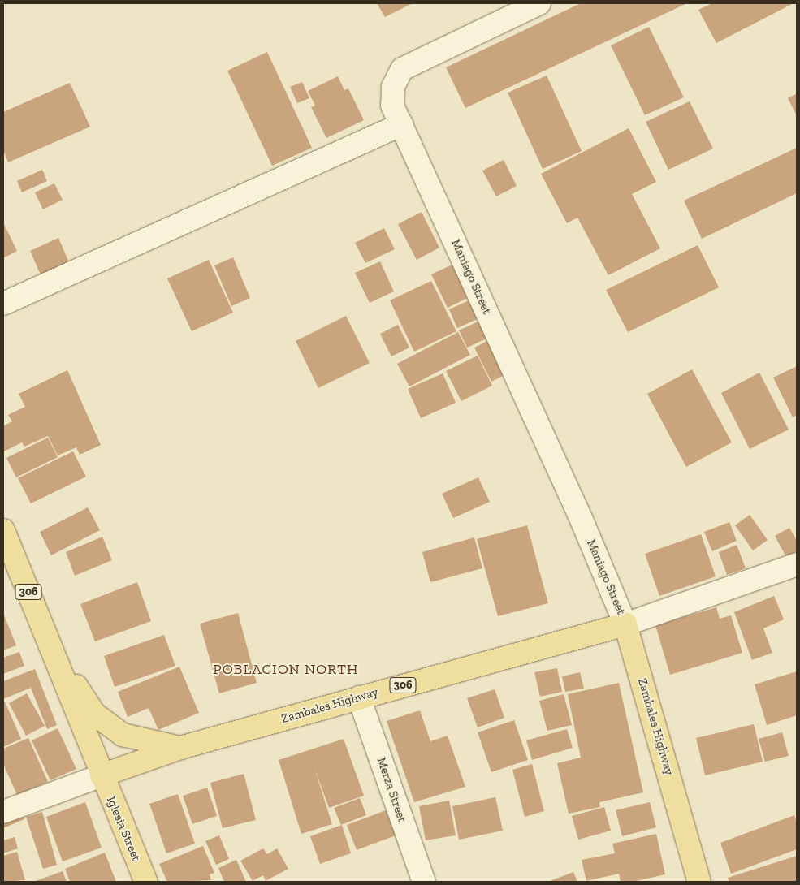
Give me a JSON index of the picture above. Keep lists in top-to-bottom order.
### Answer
{
  "streets": {
    "main road": ["306", "Zambales Highway", "Iglesia Street"],
    "street": ["Maniago Street", "Merza Street"]
  },
  "crossings": [
    ["Maniago Street", "Zambales Highway"],
    ["306", "Zambales Highway"],
    ["306", "Iglesia Street"],
    ["Zambales Highway", "Merza Street"],
    ["Zambales Highway", "Iglesia Street"]
  ],
  "districts": ["POBLACION NORTH"]
}
